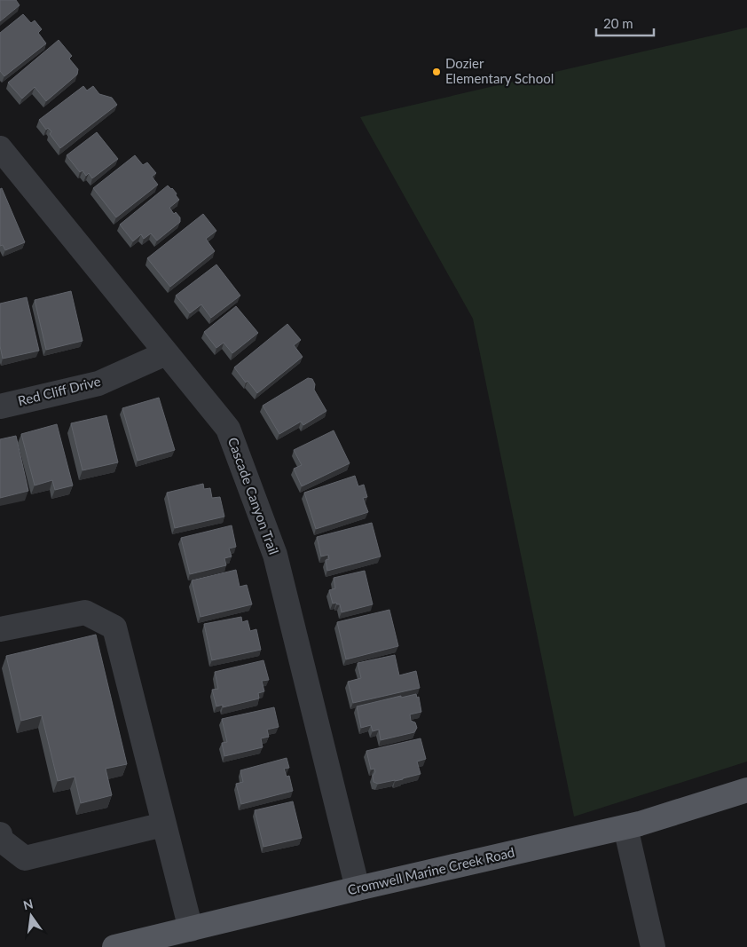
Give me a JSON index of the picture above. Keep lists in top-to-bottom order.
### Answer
{
  "streets": {
    "main road": ["Cromwell Marine Creek Road"],
    "street": ["Red Cliff Drive", "Cascade Canyon Trail"]
  },
  "crossings": [
    ["Red Cliff Drive", "Cascade Canyon Trail"],
    ["Cascade Canyon Trail", "Cromwell Marine Creek Road"]
  ],
  "places": ["Dozier Elementary School"],
  "scale_bar": "20 m",
  "north": "top"
}
